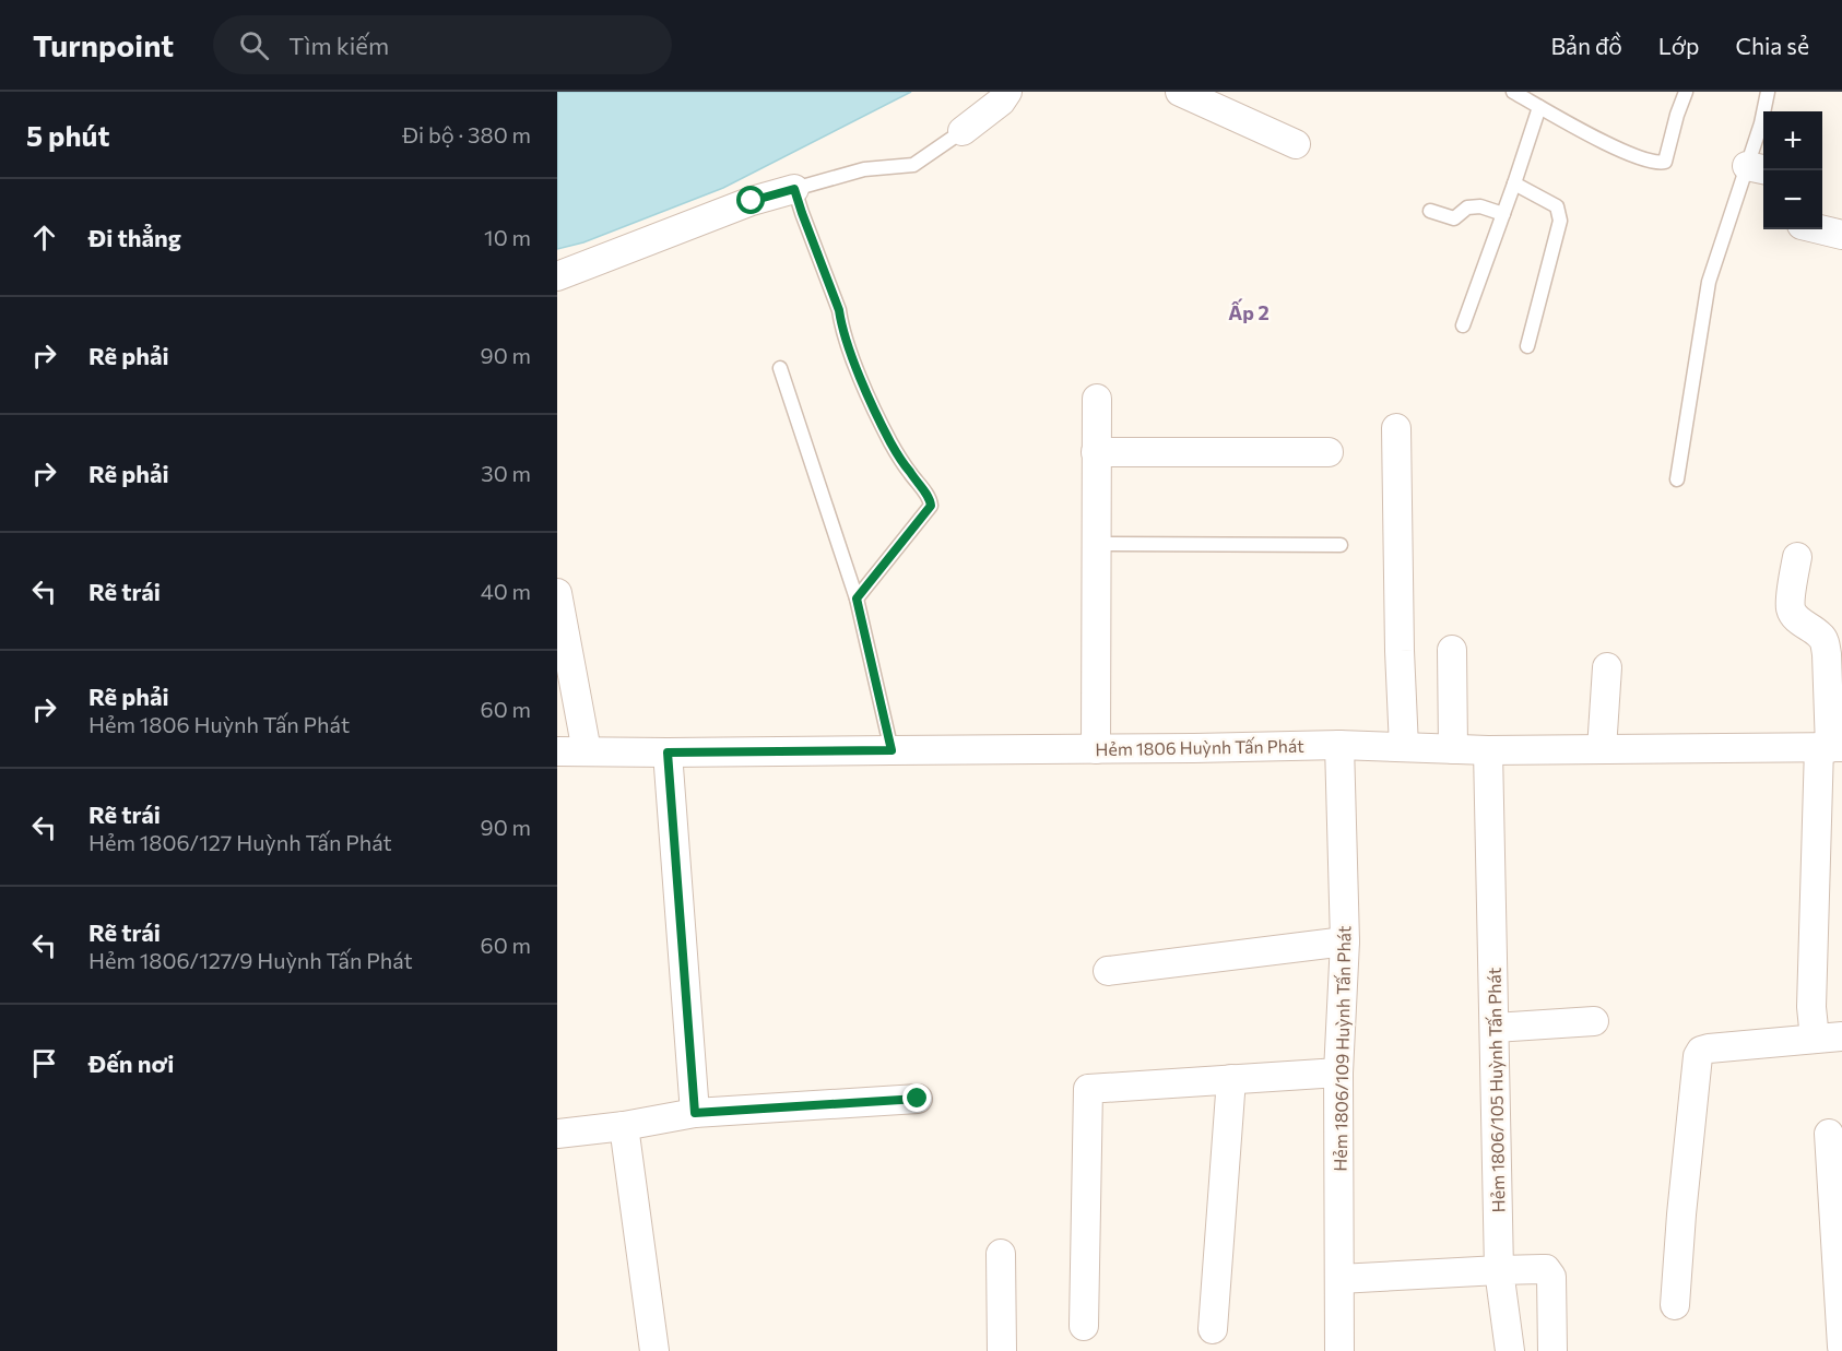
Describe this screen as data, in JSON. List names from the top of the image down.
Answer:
{
  "streets": {
    "street": ["Hẻm 1806 Huỳnh Tấn Phát", "Hẻm 1806/109 Huỳnh Tấn Phát", "Hẻm 1806/105 Huỳnh Tấn Phát"]
  },
  "crossings": [
    ["Hẻm 1806 Huỳnh Tấn Phát", "Hẻm 1806/109 Huỳnh Tấn Phát"],
    ["Hẻm 1806 Huỳnh Tấn Phát", "Hẻm 1806/105 Huỳnh Tấn Phát"]
  ],
  "districts": ["Ấp 2"],
  "page": {
    "header": "Turnpoint",
    "search": "Tìm kiếm",
    "nav": ["Bản đồ", "Lớp", "Chia sẻ"],
    "heading": ["5 phút", "Đi bộ · 380 m"],
    "map_buttons": ["+", "−"],
    "list": [
      ["Đi thẳng", "10 m"],
      ["Rẽ phải", "90 m"],
      ["Rẽ phải", "30 m"],
      ["Rẽ trái", "40 m"],
      ["Rẽ phải", "Hẻm 1806 Huỳnh Tấn Phát", "60 m"],
      ["Rẽ trái", "Hẻm 1806/127 Huỳnh Tấn Phát", "90 m"],
      ["Rẽ trái", "Hẻm 1806/127/9 Huỳnh Tấn Phát", "60 m"],
      "Đến nơi"
    ]
  }
}
